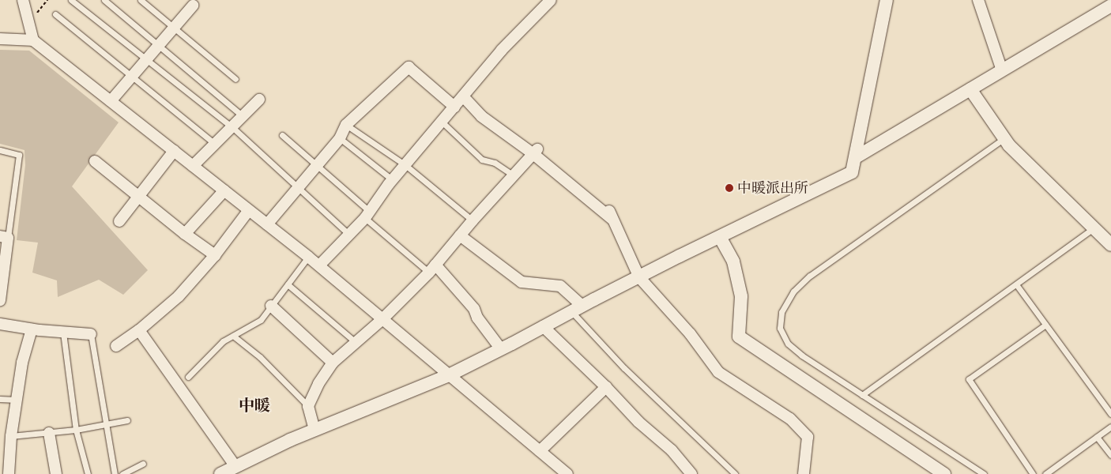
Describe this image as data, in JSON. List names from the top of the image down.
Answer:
{
  "districts": ["中暖"],
  "places": ["中暖派出所"]
}
